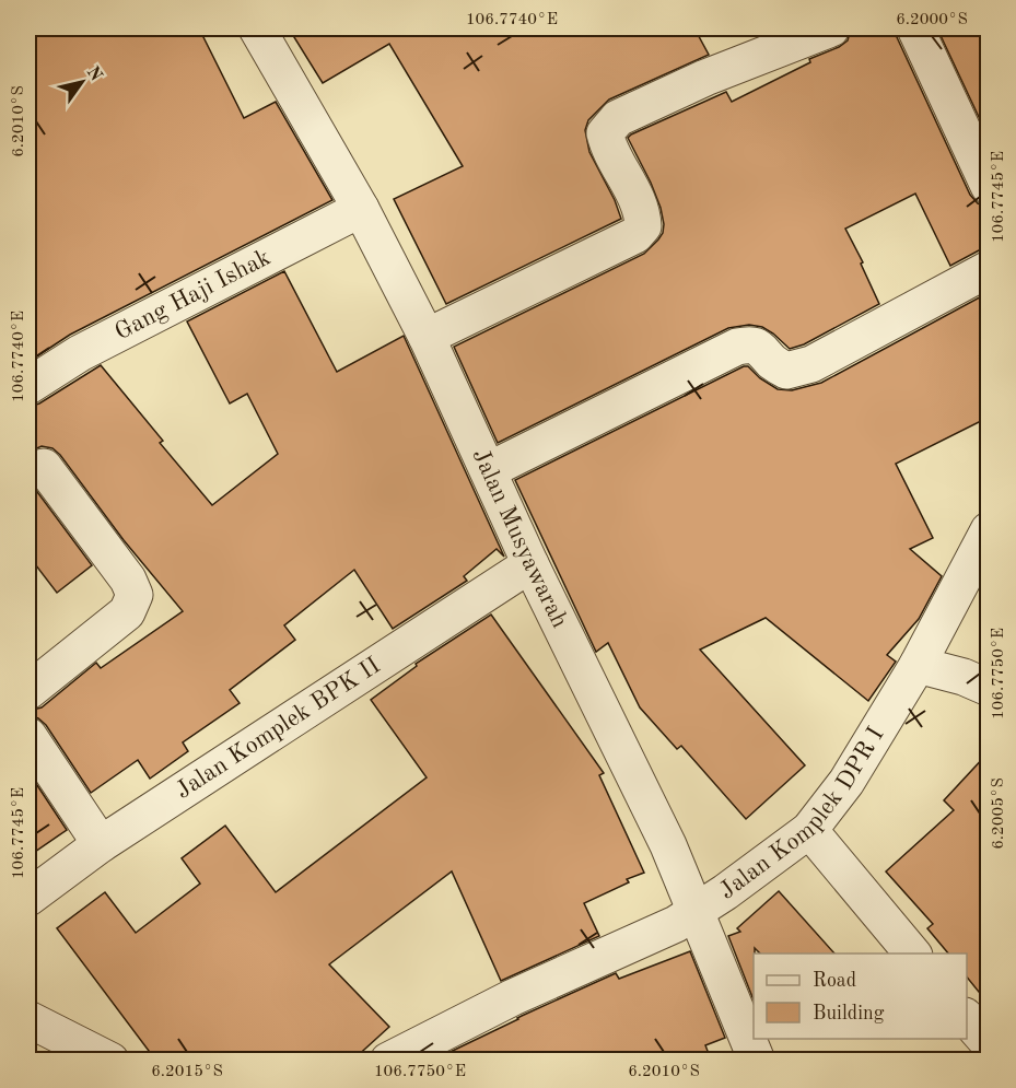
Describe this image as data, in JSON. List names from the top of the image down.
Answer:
{
  "streets": {
    "street": [
      "Gang Haji Ishak",
      "Jalan Musyawarah",
      "Jalan Komplek BPK II",
      "Jalan Komplek DPR I"
    ]
  },
  "crossings": [
    ["Gang Haji Ishak", "Jalan Musyawarah"],
    ["Jalan Musyawarah", "Jalan Komplek BPK II"],
    ["Jalan Musyawarah", "Jalan Komplek DPR I"]
  ],
  "legend": ["Road", "Building"],
  "north": "top right",
  "coordinates": [
    "106.7740°E",
    "6.2000°S",
    "6.2010°S",
    "106.7745°E",
    "106.7750°E",
    "6.2005°S",
    "6.2015°S"
  ]
}
